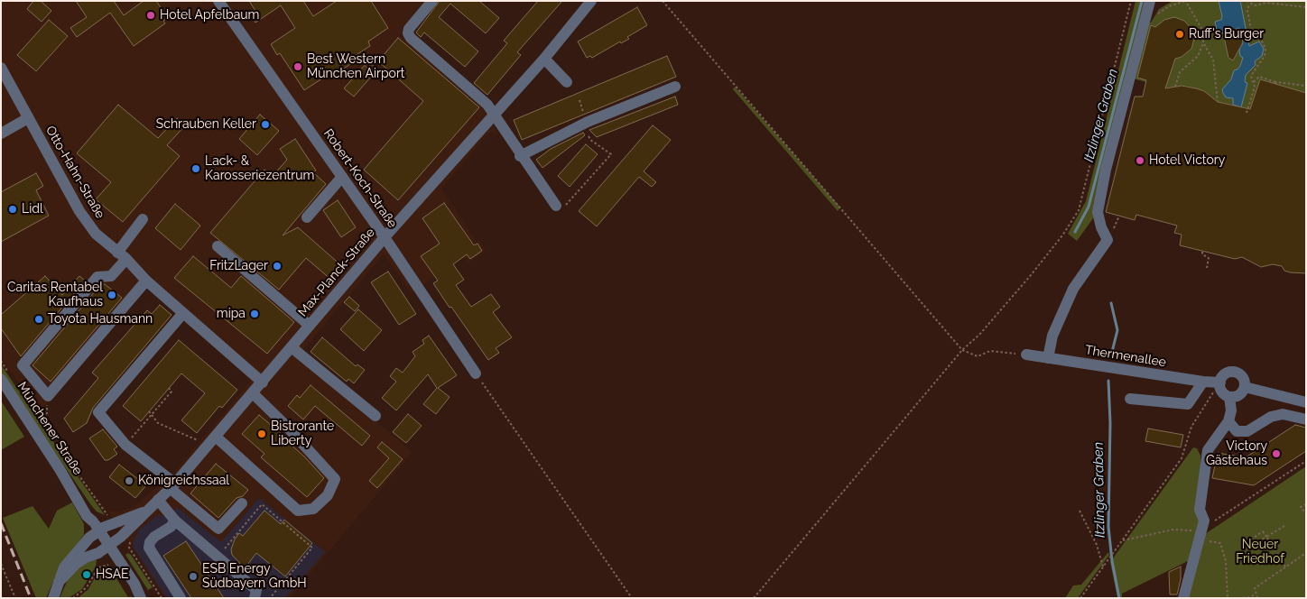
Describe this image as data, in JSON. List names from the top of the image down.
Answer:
{
  "streets": {
    "street": [
      "Otto-Hahn-Straße",
      "Robert-Koch-Straße",
      "Max-Planck-Straße",
      "Thermenallee",
      "Münchener Straße"
    ]
  },
  "crossings": [
    ["Otto-Hahn-Straße", "Max-Planck-Straße"],
    ["Robert-Koch-Straße", "Max-Planck-Straße"],
    ["Max-Planck-Straße", "Münchener Straße"]
  ],
  "water": ["Itzlinger Graben"],
  "parks": ["Neuer Friedhof"],
  "places": [
    "Hotel Apfelbaum",
    "Ruff's Burger",
    "Best Western München Airport",
    "Schrauben Keller",
    "Hotel Victory",
    "Lack- & Karosseriezentrum",
    "Lidl",
    "FritzLager",
    "Caritas Rentabel Kaufhaus",
    "mipa",
    "Toyota Hausmann",
    "Bistrorante Liberty",
    "Victory Gästehaus",
    "Königreichssaal",
    "HSAE",
    "ESB Energy Südbayern GmbH"
  ]
}
